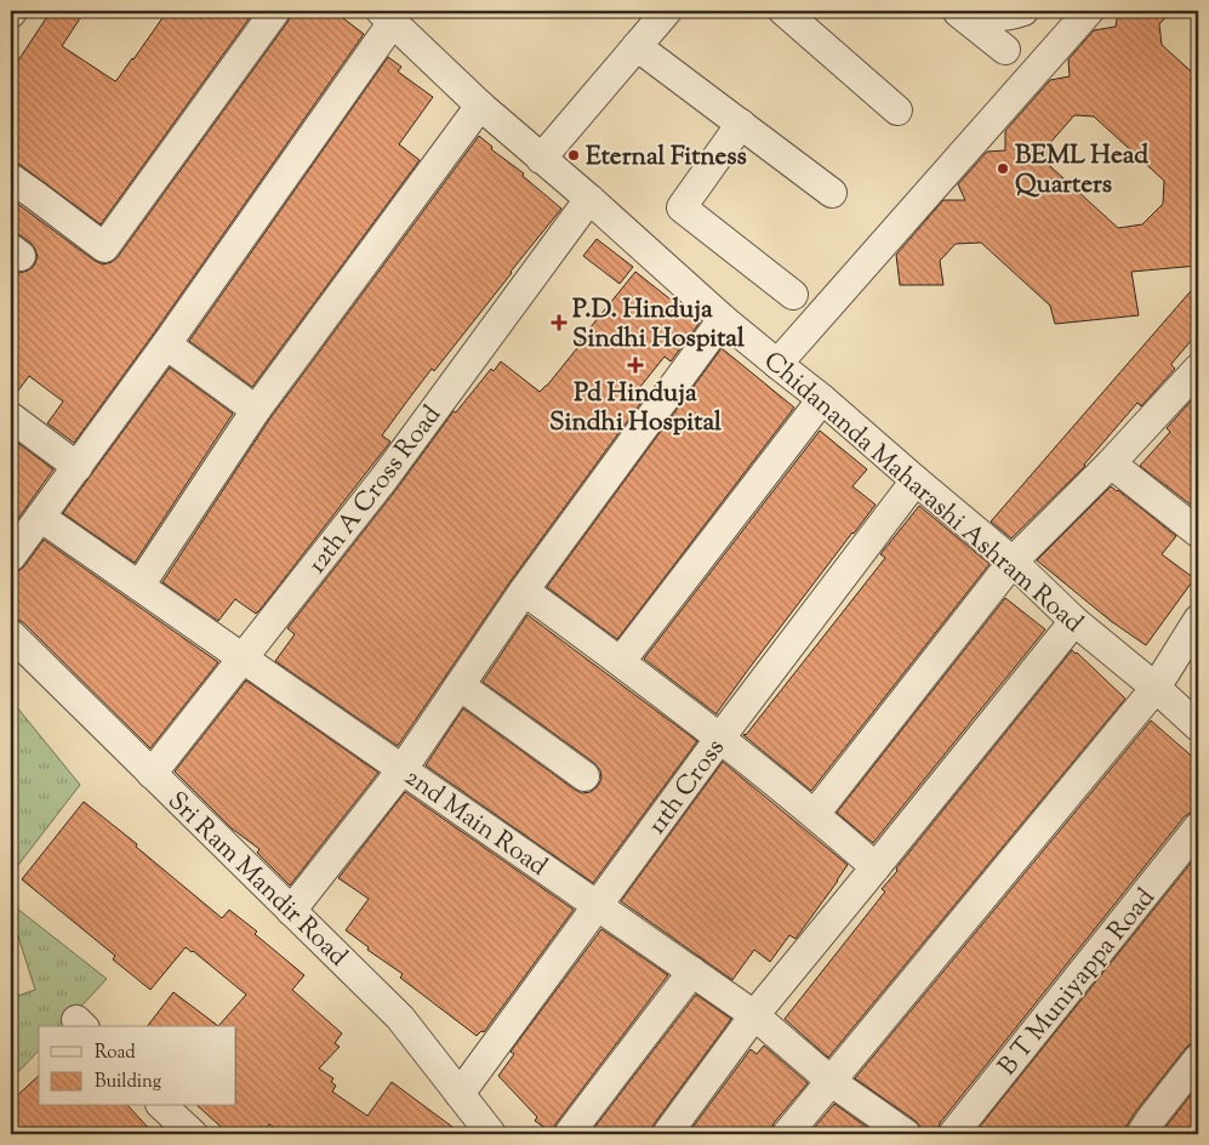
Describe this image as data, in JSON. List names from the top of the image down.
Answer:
{
  "streets": {
    "street": [
      "12th A Cross Road",
      "Chidananda Maharashi Ashram Road",
      "11th Cross",
      "2nd Main Road",
      "Sri Ram Mandir Road",
      "B T Muniyappa Road"
    ]
  },
  "crossings": [
    ["12th A Cross Road", "Chidananda Maharashi Ashram Road"],
    ["12th A Cross Road", "2nd Main Road"],
    ["12th A Cross Road", "Sri Ram Mandir Road"],
    ["Chidananda Maharashi Ashram Road", "11th Cross"],
    ["11th Cross", "2nd Main Road"],
    ["11th Cross", "Sri Ram Mandir Road"]
  ],
  "places": {
    "other": ["Eternal Fitness", "BEML Head Quarters"],
    "health": ["P.D. Hinduja Sindhi Hospital", "Pd Hinduja Sindhi Hospital"]
  },
  "legend": ["Road", "Building"]
}
